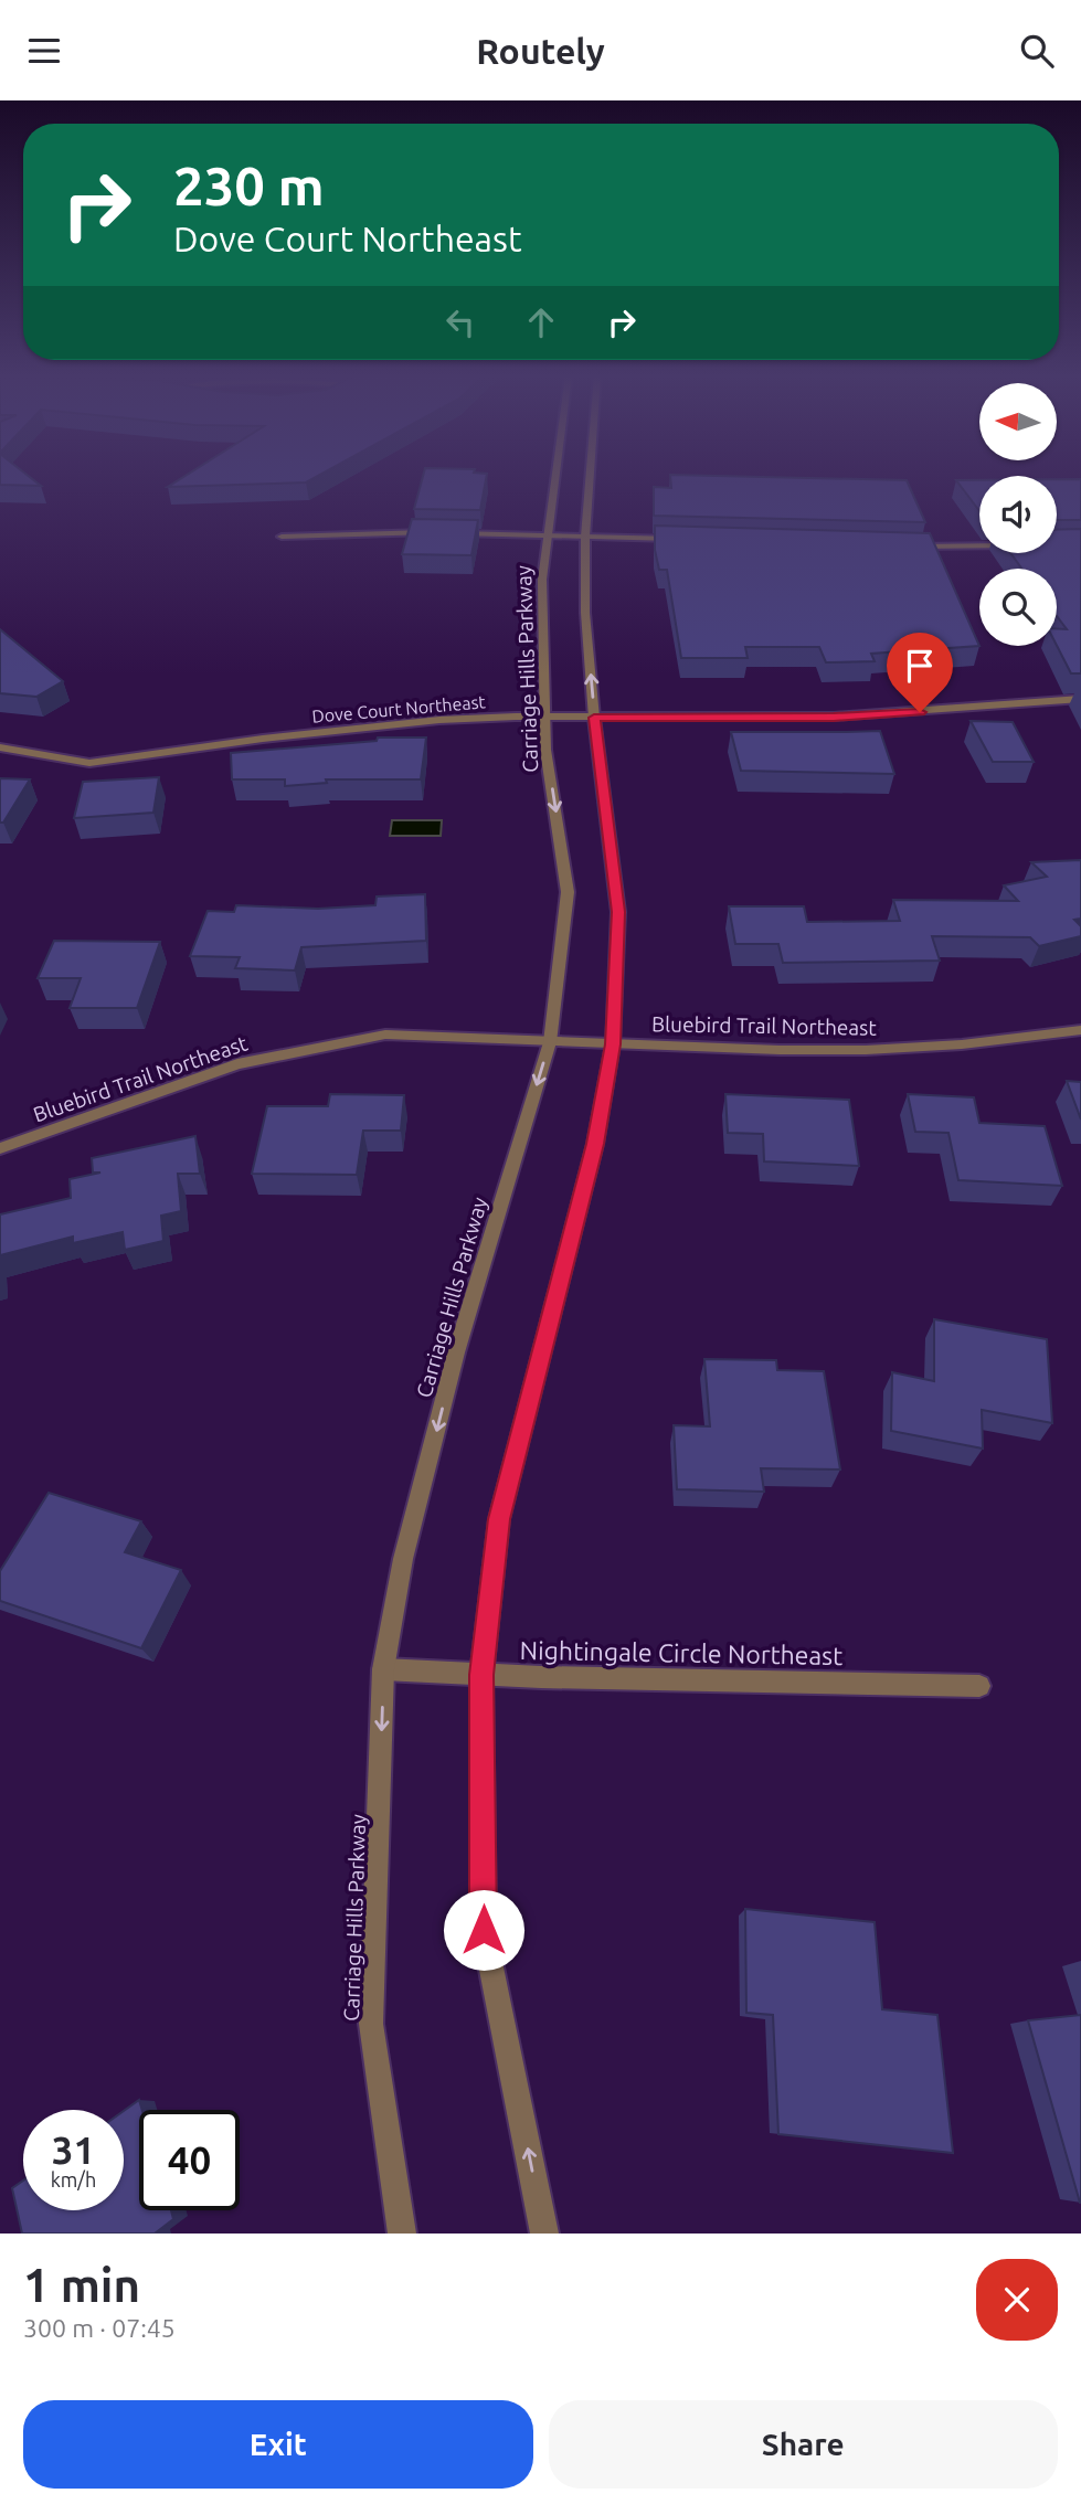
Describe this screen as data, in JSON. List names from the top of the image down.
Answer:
{
  "streets": {
    "street": [
      "Carriage Hills Parkway",
      "Dove Court Northeast",
      "Bluebird Trail Northeast",
      "Nightingale Circle Northeast"
    ]
  },
  "crossings": [
    ["Carriage Hills Parkway", "Dove Court Northeast"],
    ["Carriage Hills Parkway", "Bluebird Trail Northeast"],
    ["Carriage Hills Parkway", "Nightingale Circle Northeast"]
  ],
  "north": "left",
  "page": {
    "header": "Routely",
    "turn": ["230 m", "Dove Court Northeast"],
    "speed": "31 km/h",
    "limit": "40",
    "heading": ["1 min", "300 m · 07:45"],
    "buttons": ["Exit", "Share"]
  }
}
